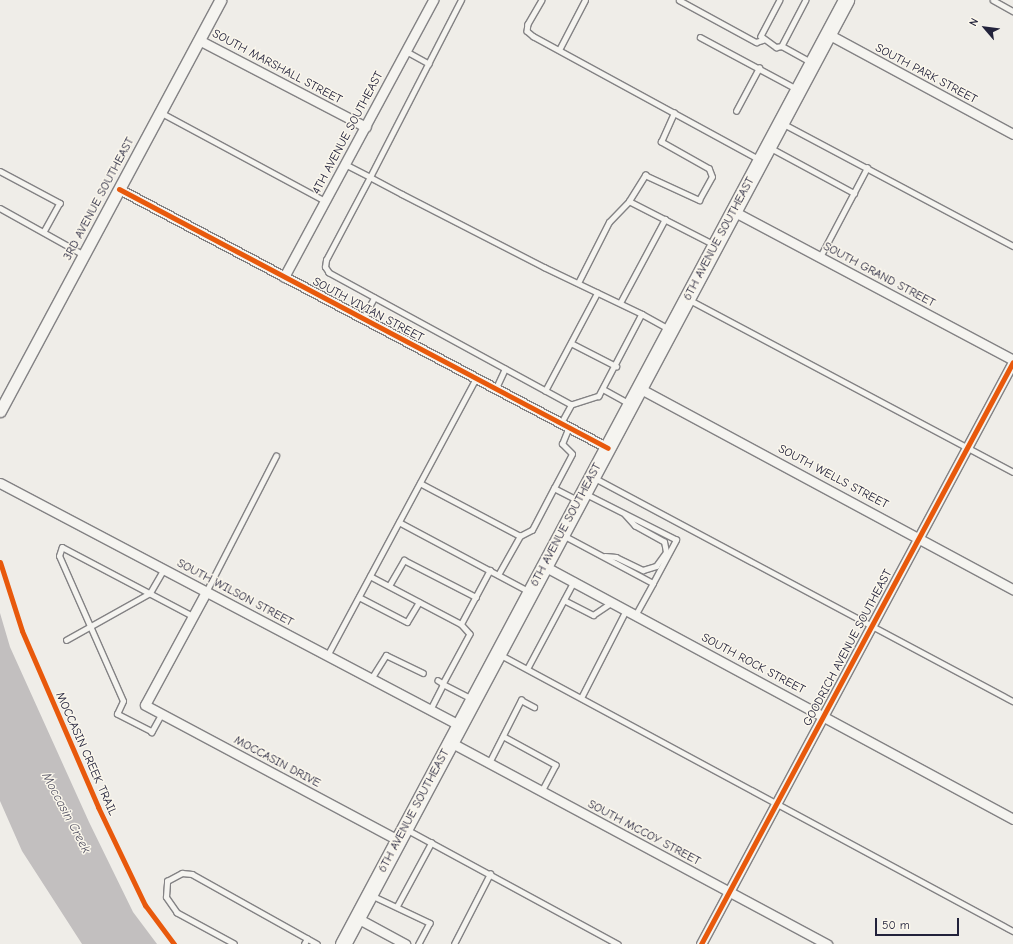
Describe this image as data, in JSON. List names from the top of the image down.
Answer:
{
  "streets": {
    "highway": ["6TH AVENUE SOUTHEAST"],
    "street": [
      "SOUTH MARSHALL STREET",
      "SOUTH PARK STREET",
      "4TH AVENUE SOUTHEAST",
      "3RD AVENUE SOUTHEAST",
      "SOUTH GRAND STREET",
      "SOUTH VIVIAN STREET",
      "SOUTH WELLS STREET",
      "SOUTH WILSON STREET",
      "GOODRICH AVENUE SOUTHEAST",
      "SOUTH ROCK STREET",
      "MOCCASIN DRIVE",
      "SOUTH MCCOY STREET"
    ],
    "cycle path": ["MOCCASIN CREEK TRAIL"]
  },
  "crossings": [
    ["SOUTH MARSHALL STREET", "4TH AVENUE SOUTHEAST"],
    ["SOUTH MARSHALL STREET", "3RD AVENUE SOUTHEAST"],
    ["SOUTH PARK STREET", "6TH AVENUE SOUTHEAST"],
    ["4TH AVENUE SOUTHEAST", "SOUTH VIVIAN STREET"],
    ["3RD AVENUE SOUTHEAST", "SOUTH VIVIAN STREET"],
    ["6TH AVENUE SOUTHEAST", "SOUTH GRAND STREET"],
    ["6TH AVENUE SOUTHEAST", "SOUTH VIVIAN STREET"],
    ["6TH AVENUE SOUTHEAST", "SOUTH WELLS STREET"],
    ["6TH AVENUE SOUTHEAST", "SOUTH WILSON STREET"],
    ["6TH AVENUE SOUTHEAST", "SOUTH ROCK STREET"],
    ["6TH AVENUE SOUTHEAST", "MOCCASIN DRIVE"],
    ["6TH AVENUE SOUTHEAST", "SOUTH MCCOY STREET"],
    ["SOUTH GRAND STREET", "GOODRICH AVENUE SOUTHEAST"],
    ["SOUTH WELLS STREET", "GOODRICH AVENUE SOUTHEAST"],
    ["GOODRICH AVENUE SOUTHEAST", "SOUTH ROCK STREET"],
    ["GOODRICH AVENUE SOUTHEAST", "SOUTH MCCOY STREET"]
  ],
  "water": ["Moccasin Creek"],
  "scale_bar": "50 m",
  "north": "top left"
}
